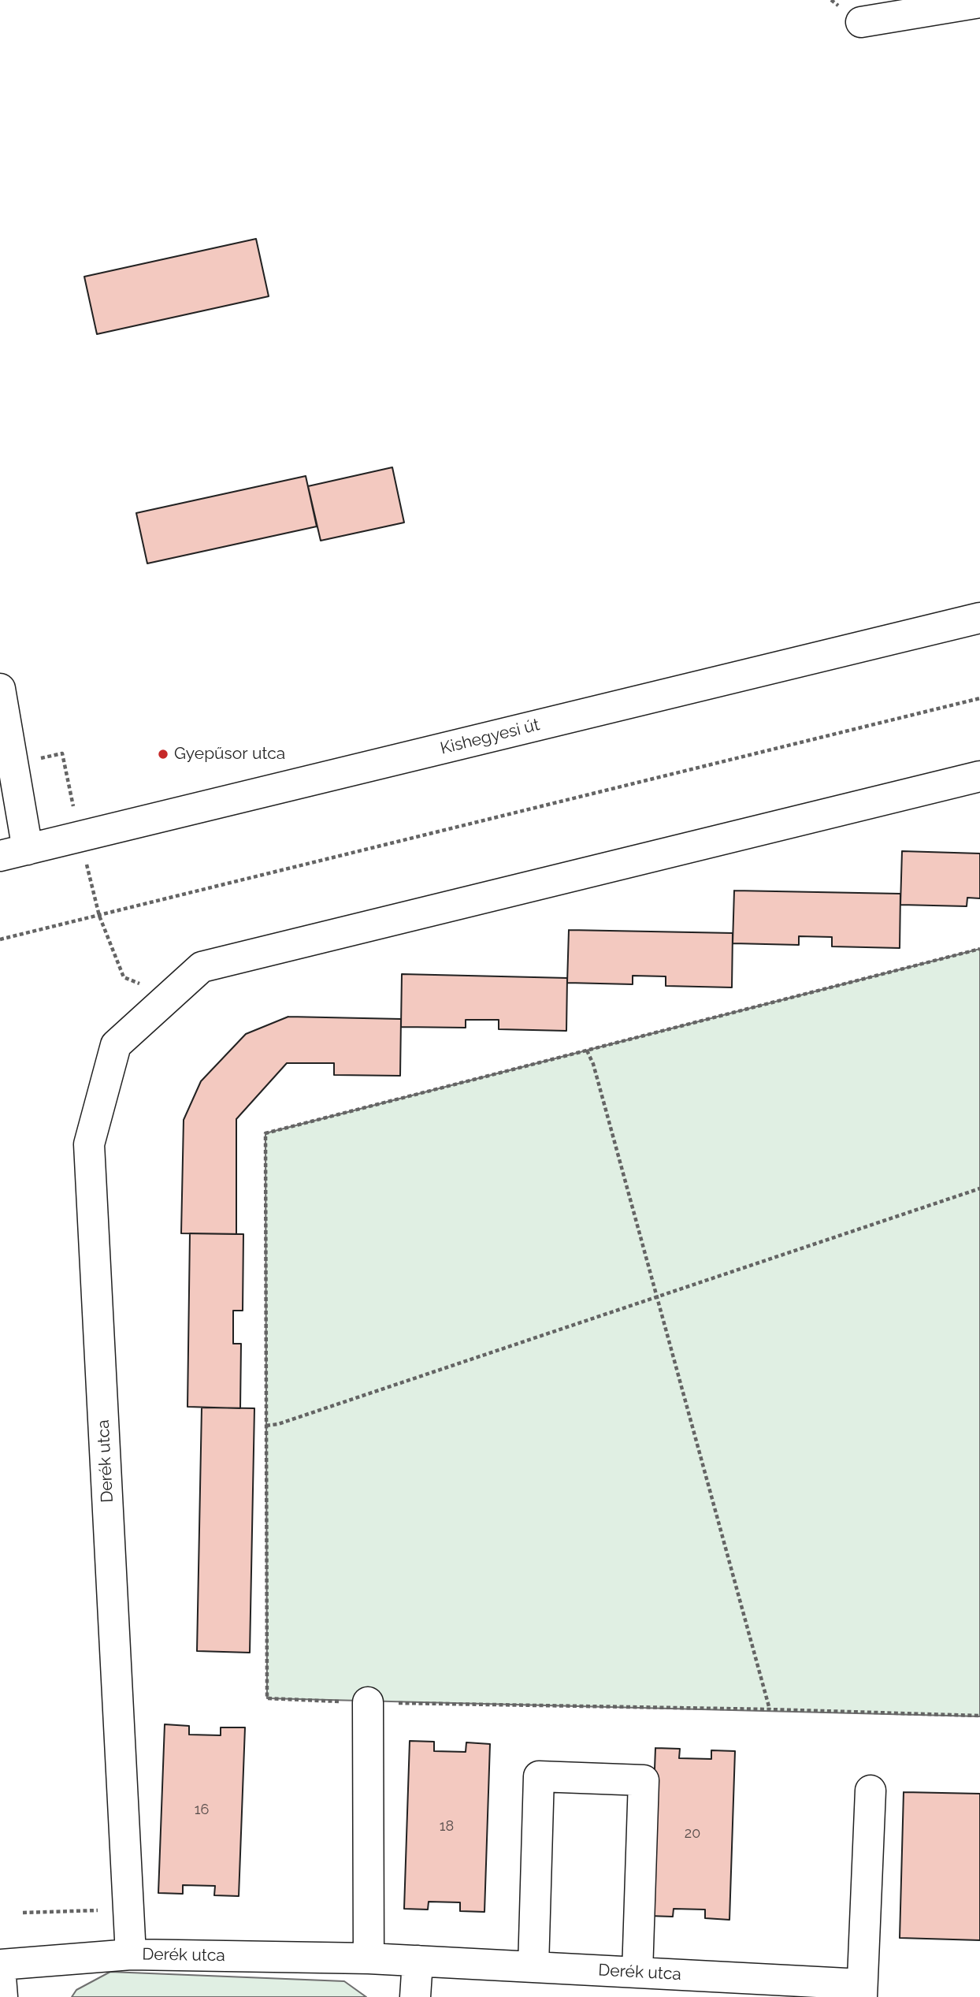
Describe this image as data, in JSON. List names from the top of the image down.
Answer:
{
  "streets": {
    "street": ["Kishegyesi út", "Derék utca"]
  },
  "places": ["Gyepűsor utca"],
  "house_numbers": ["16", "18", "20"]
}
